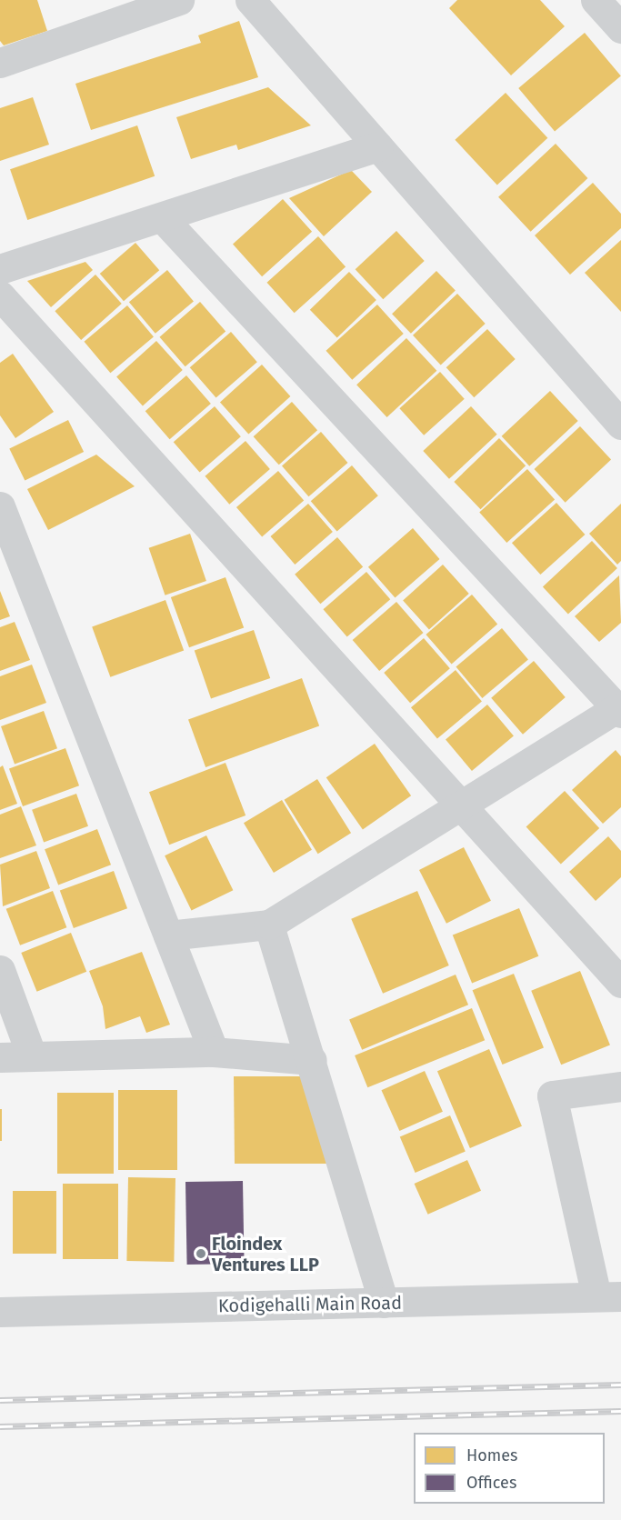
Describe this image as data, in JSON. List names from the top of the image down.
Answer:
{
  "streets": {
    "street": ["Kodigehalli Main Road"]
  },
  "places": ["Floindex Ventures LLP"],
  "legend": ["Homes", "Offices"]
}
